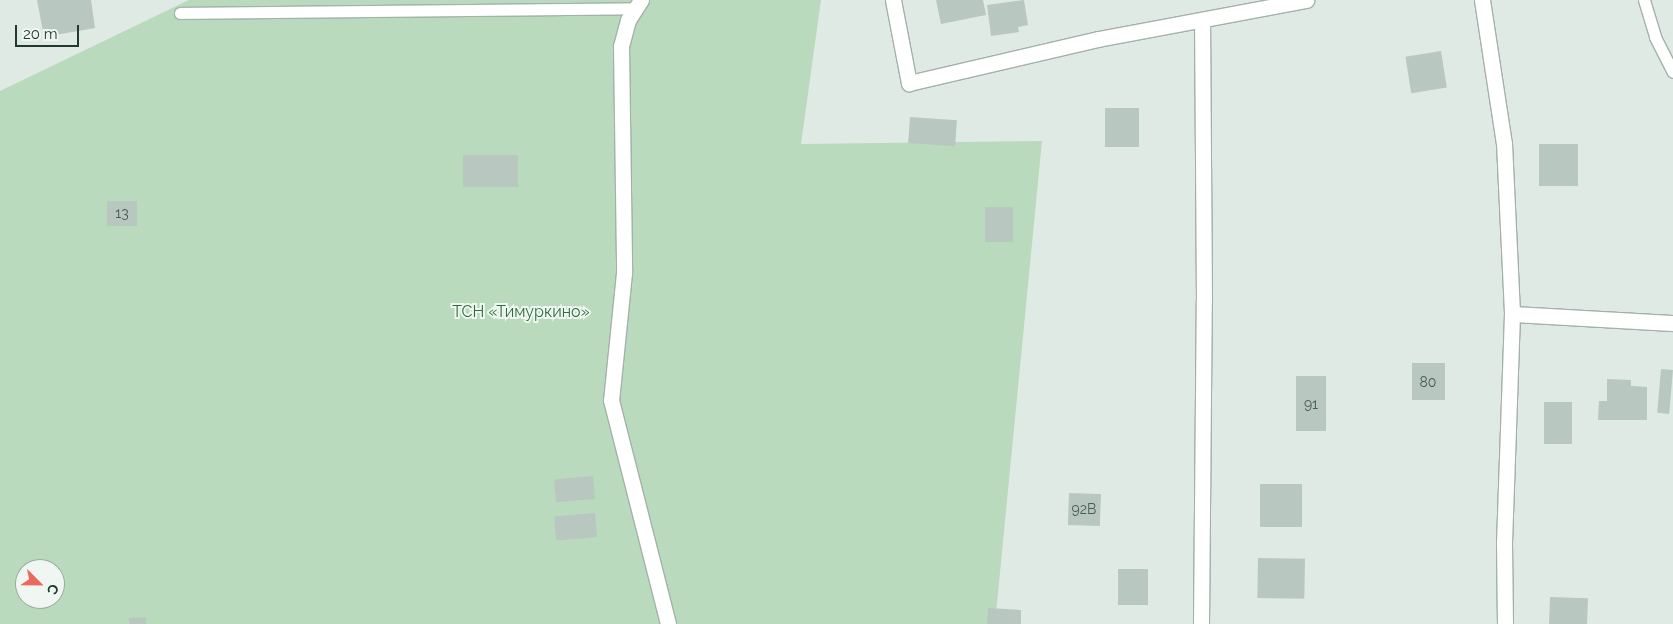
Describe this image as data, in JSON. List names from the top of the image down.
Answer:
{
  "parks": ["ТСН «Тимуркино»"],
  "house_numbers": [
    "13",
    "80",
    "91",
    "92В"
  ],
  "scale_bar": "20 m",
  "north": "bottom right"
}
